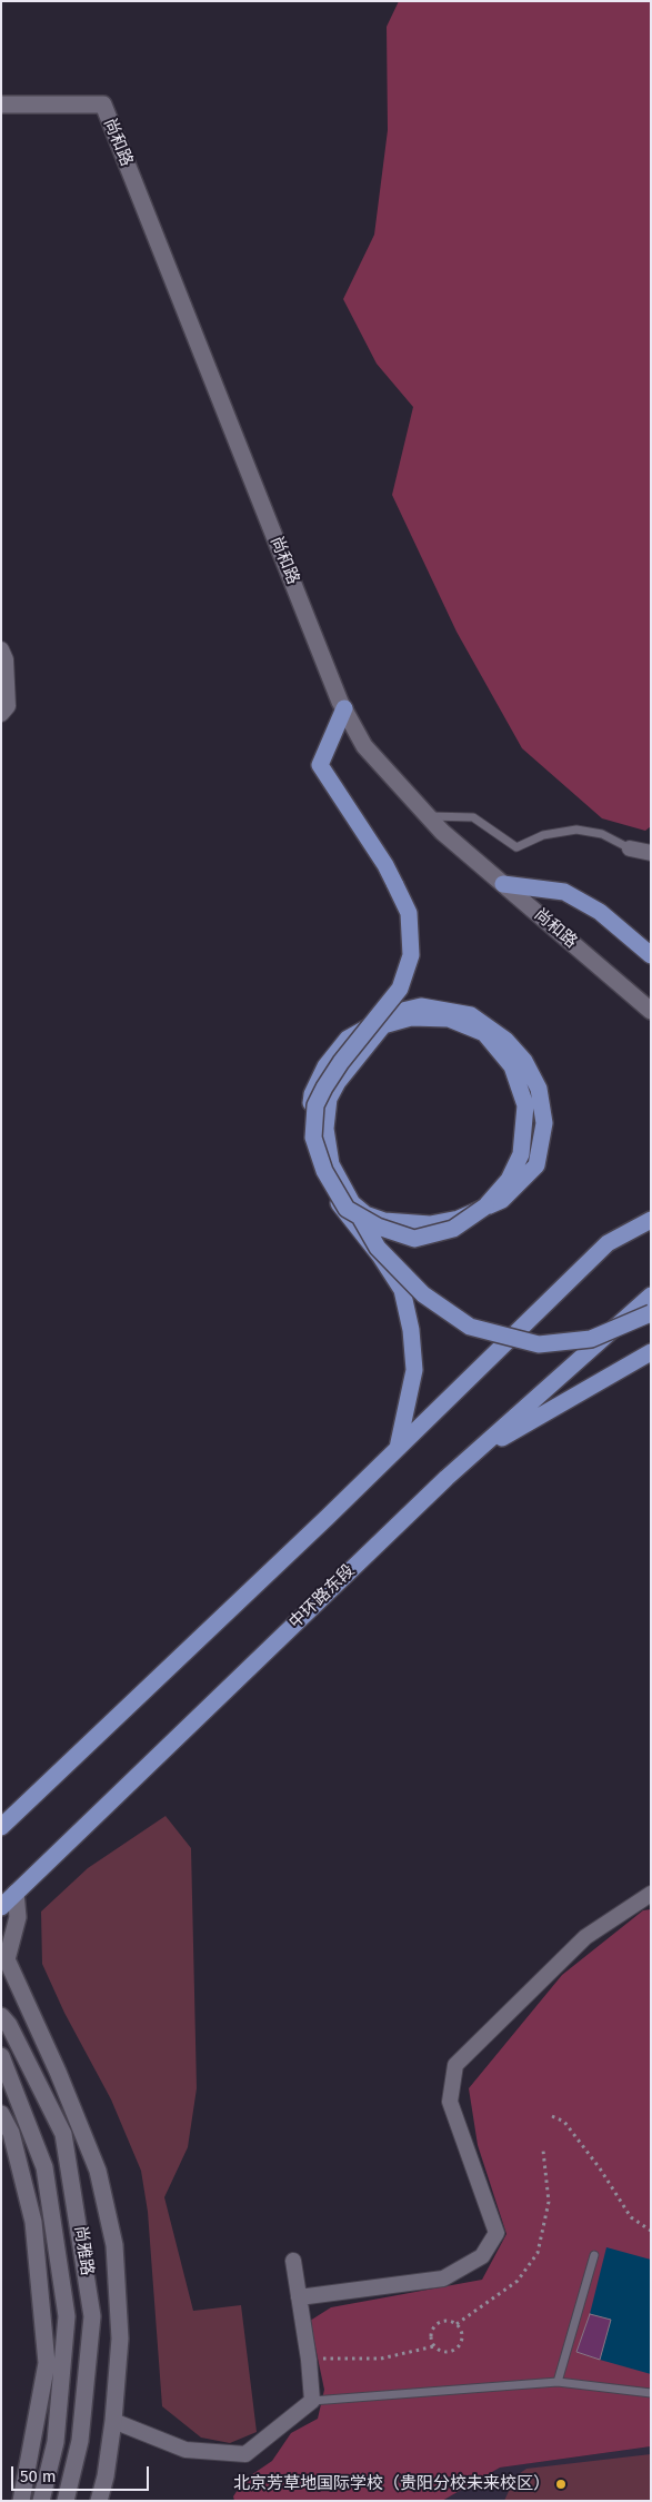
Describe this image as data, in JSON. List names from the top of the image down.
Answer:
{
  "streets": {
    "highway": ["中环路东段"],
    "main road": ["尚和路", "尚雅路"]
  },
  "places": ["北京芳草地国际学校（贵阳分校未来校区）"],
  "scale_bar": "50 m"
}
